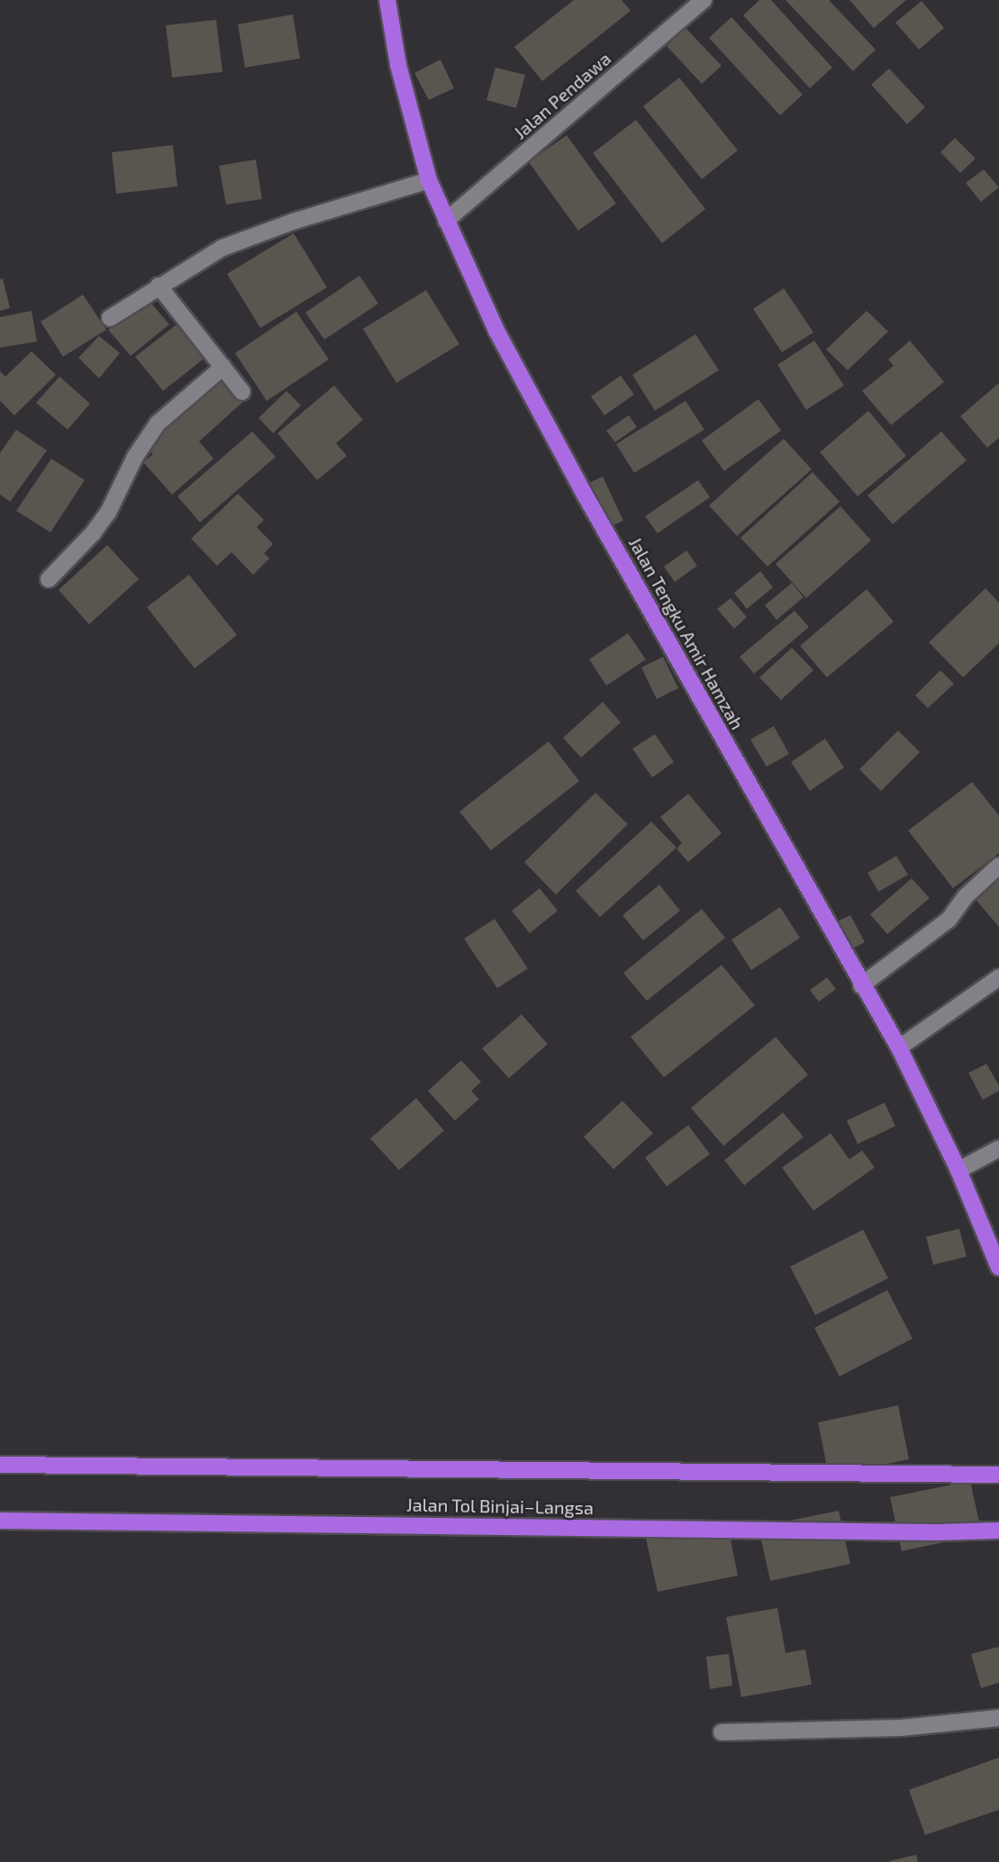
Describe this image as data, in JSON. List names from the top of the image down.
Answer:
{
  "streets": {
    "highway": ["Jalan Tengku Amir Hamzah", "Jalan Tol Binjai–Langsa"],
    "street": ["Jalan Pendawa"]
  },
  "crossings": [
    ["Jalan Pendawa", "Jalan Tengku Amir Hamzah"]
  ]
}
